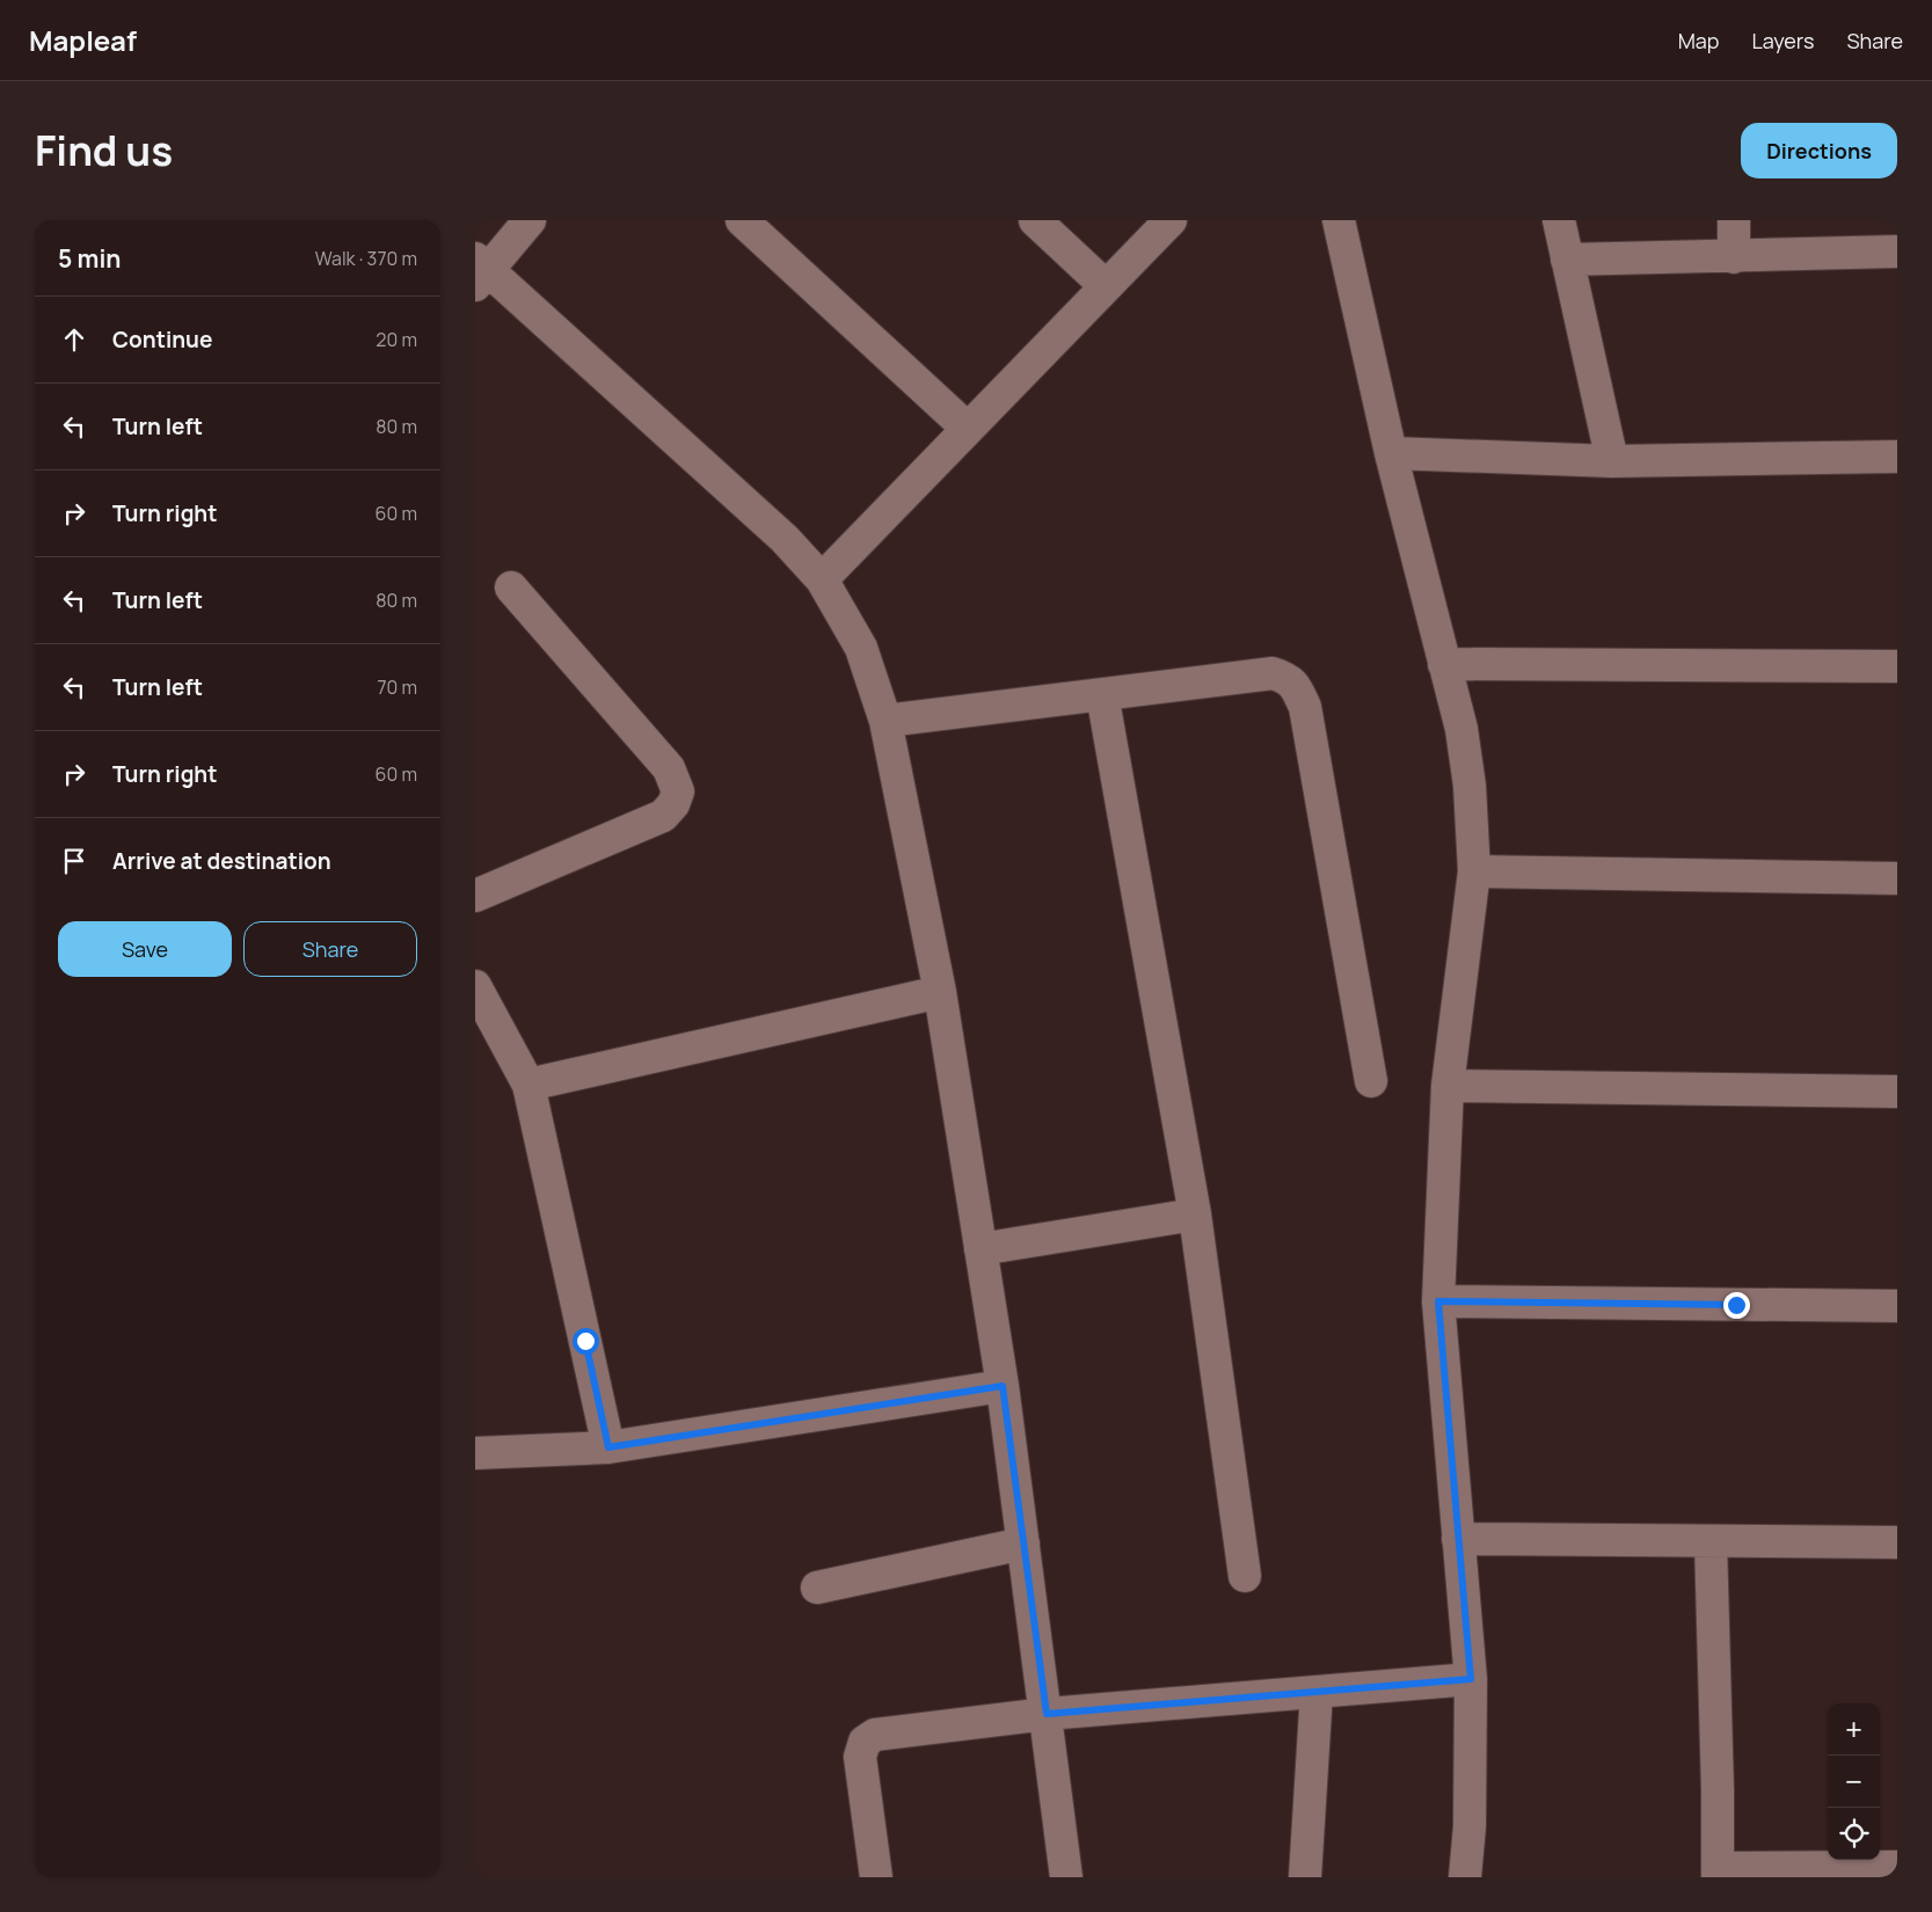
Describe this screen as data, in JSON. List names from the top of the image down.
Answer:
{
  "page": {
    "header": "Mapleaf",
    "nav": ["Map", "Layers", "Share"],
    "title": "Find us",
    "buttons": [
      "Directions",
      ["Save", "Share"]
    ],
    "heading": ["5 min", "Walk · 370 m"],
    "list": [
      ["Continue", "20 m"],
      ["Turn left", "80 m"],
      ["Turn right", "60 m"],
      ["Turn left", "80 m"],
      ["Turn left", "70 m"],
      ["Turn right", "60 m"],
      "Arrive at destination"
    ],
    "map_buttons": ["+", "−"]
  }
}
